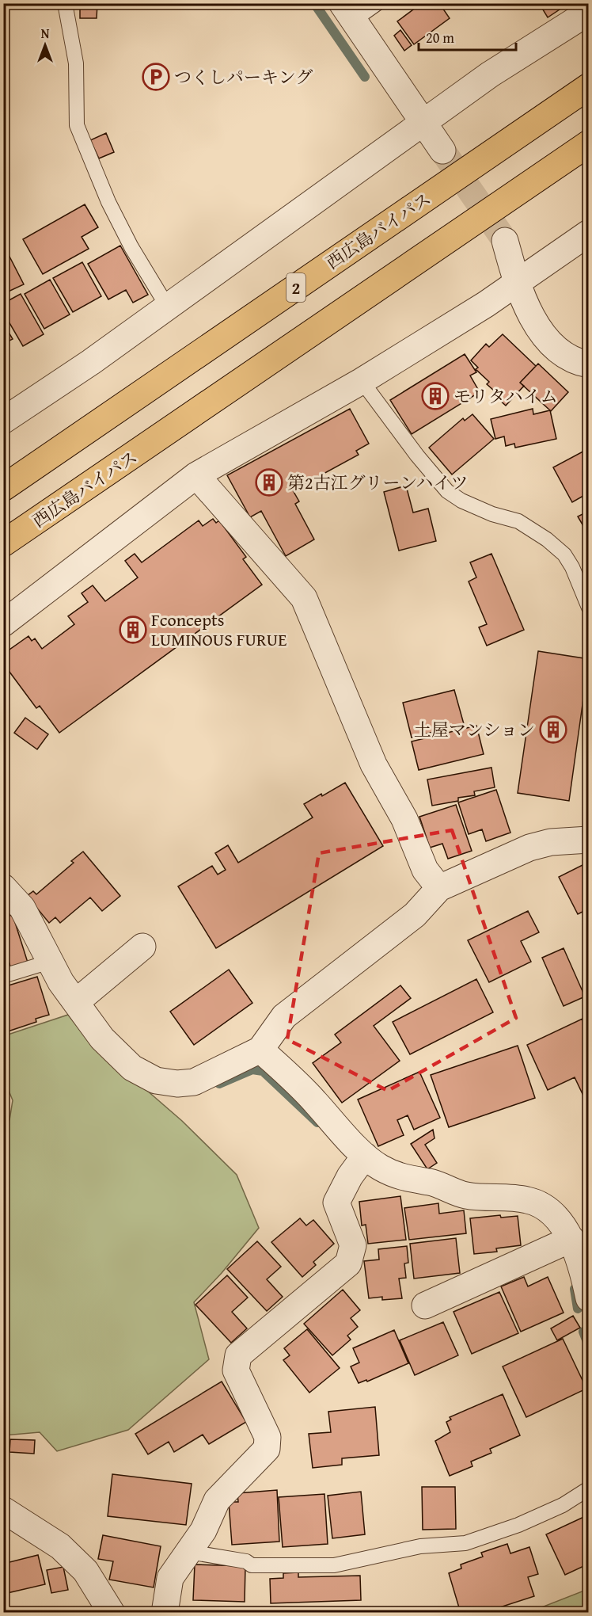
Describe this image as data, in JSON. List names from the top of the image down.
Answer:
{
  "streets": {
    "highway": ["西広島バイパス", "2"]
  },
  "places": {
    "parking": ["つくしパーキング"],
    "building": [
      "モリタハイム",
      "第2古江グリーンハイツ",
      "Fconcepts LUMINOUS FURUE",
      "土屋マンション"
    ]
  },
  "scale_bar": "20 m",
  "north": "top"
}
